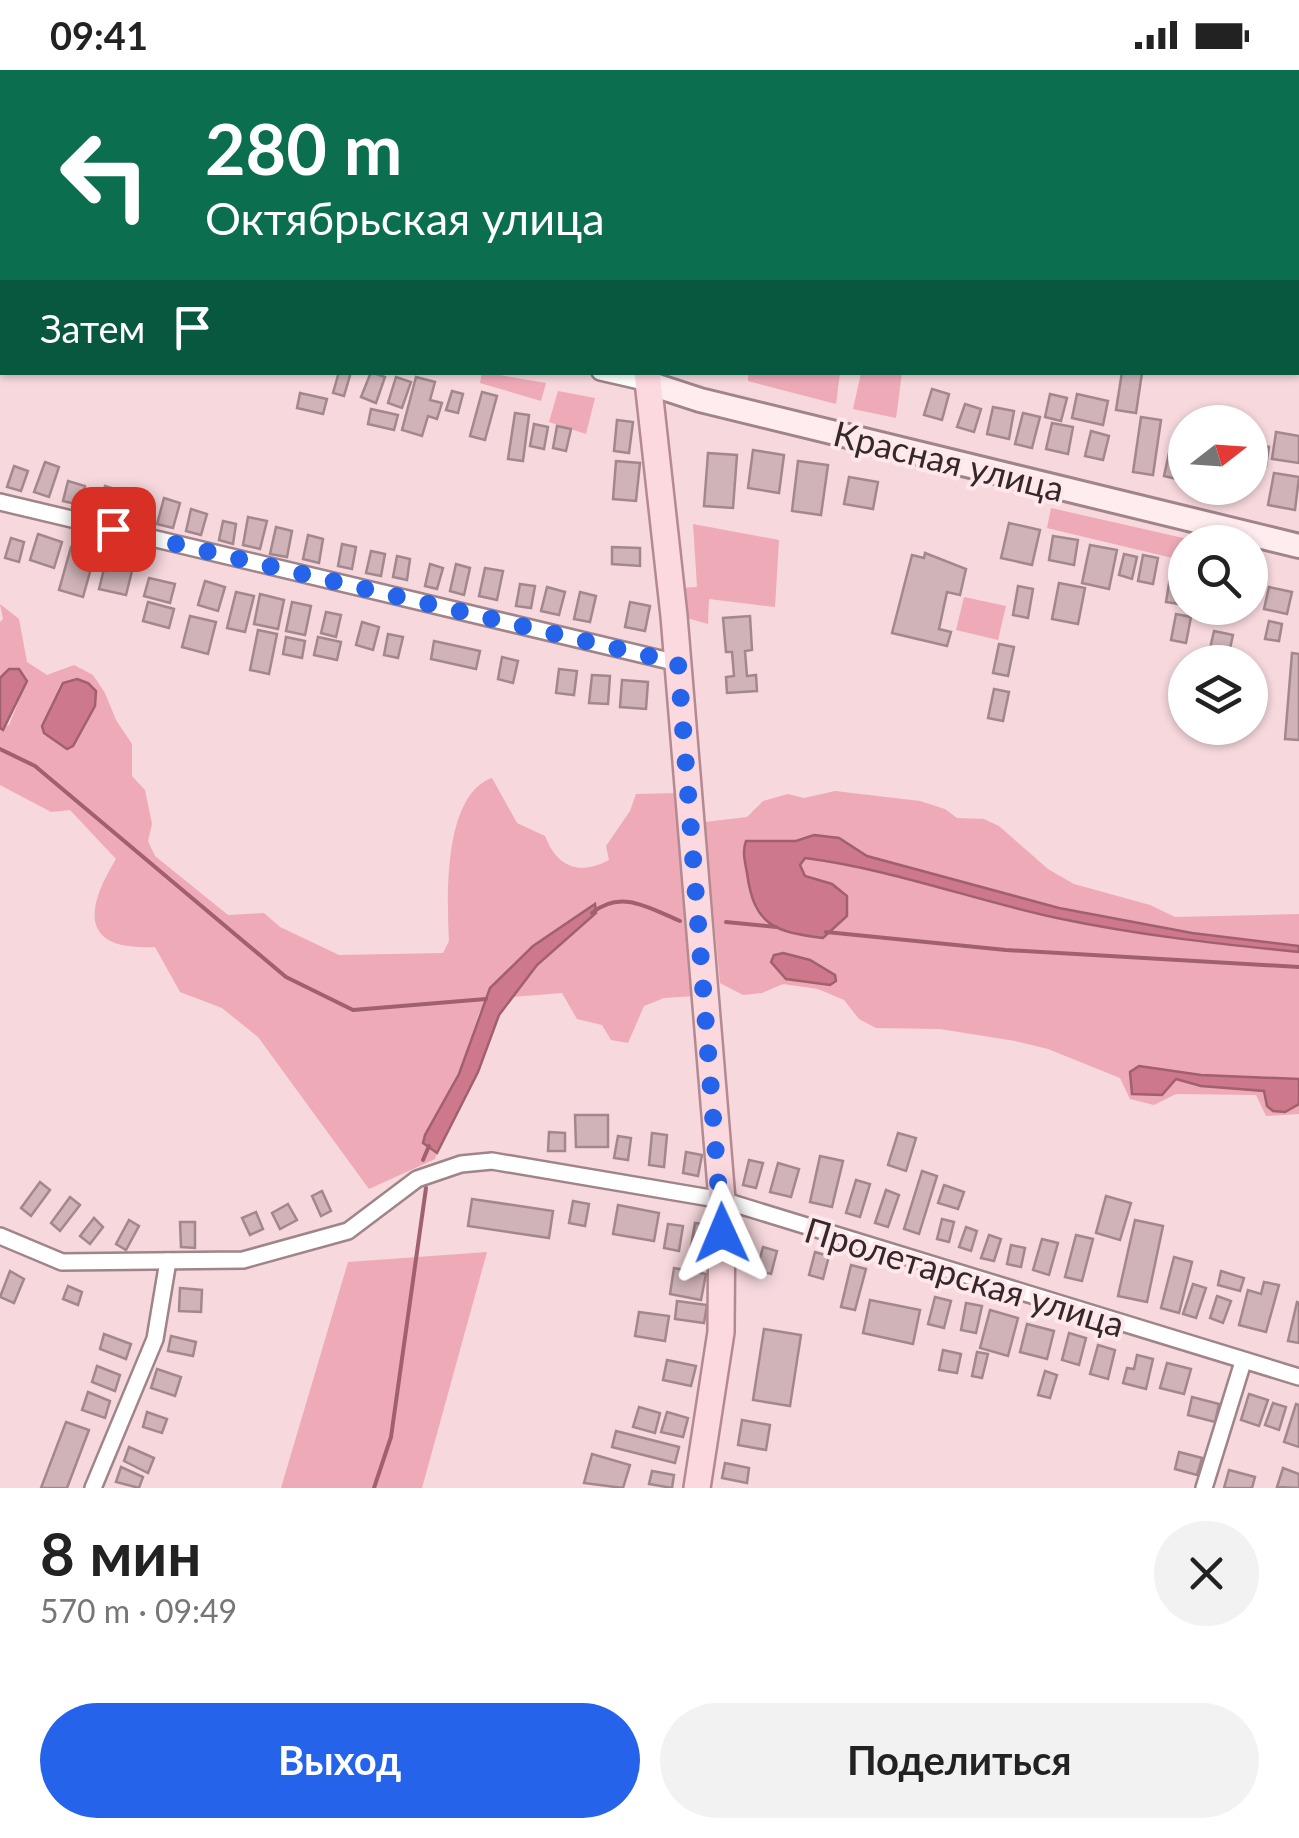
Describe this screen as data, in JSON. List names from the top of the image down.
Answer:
{
  "streets": {
    "street": ["Красная улица", "Пролетарская улица"]
  },
  "north": "right",
  "page": {
    "status": "09:41",
    "turn": ["280 m", "Октябрьская улица"],
    "then": "Затем",
    "heading": ["8 мин", "570 m · 09:49"],
    "buttons": ["Выход", "Поделиться"]
  }
}
